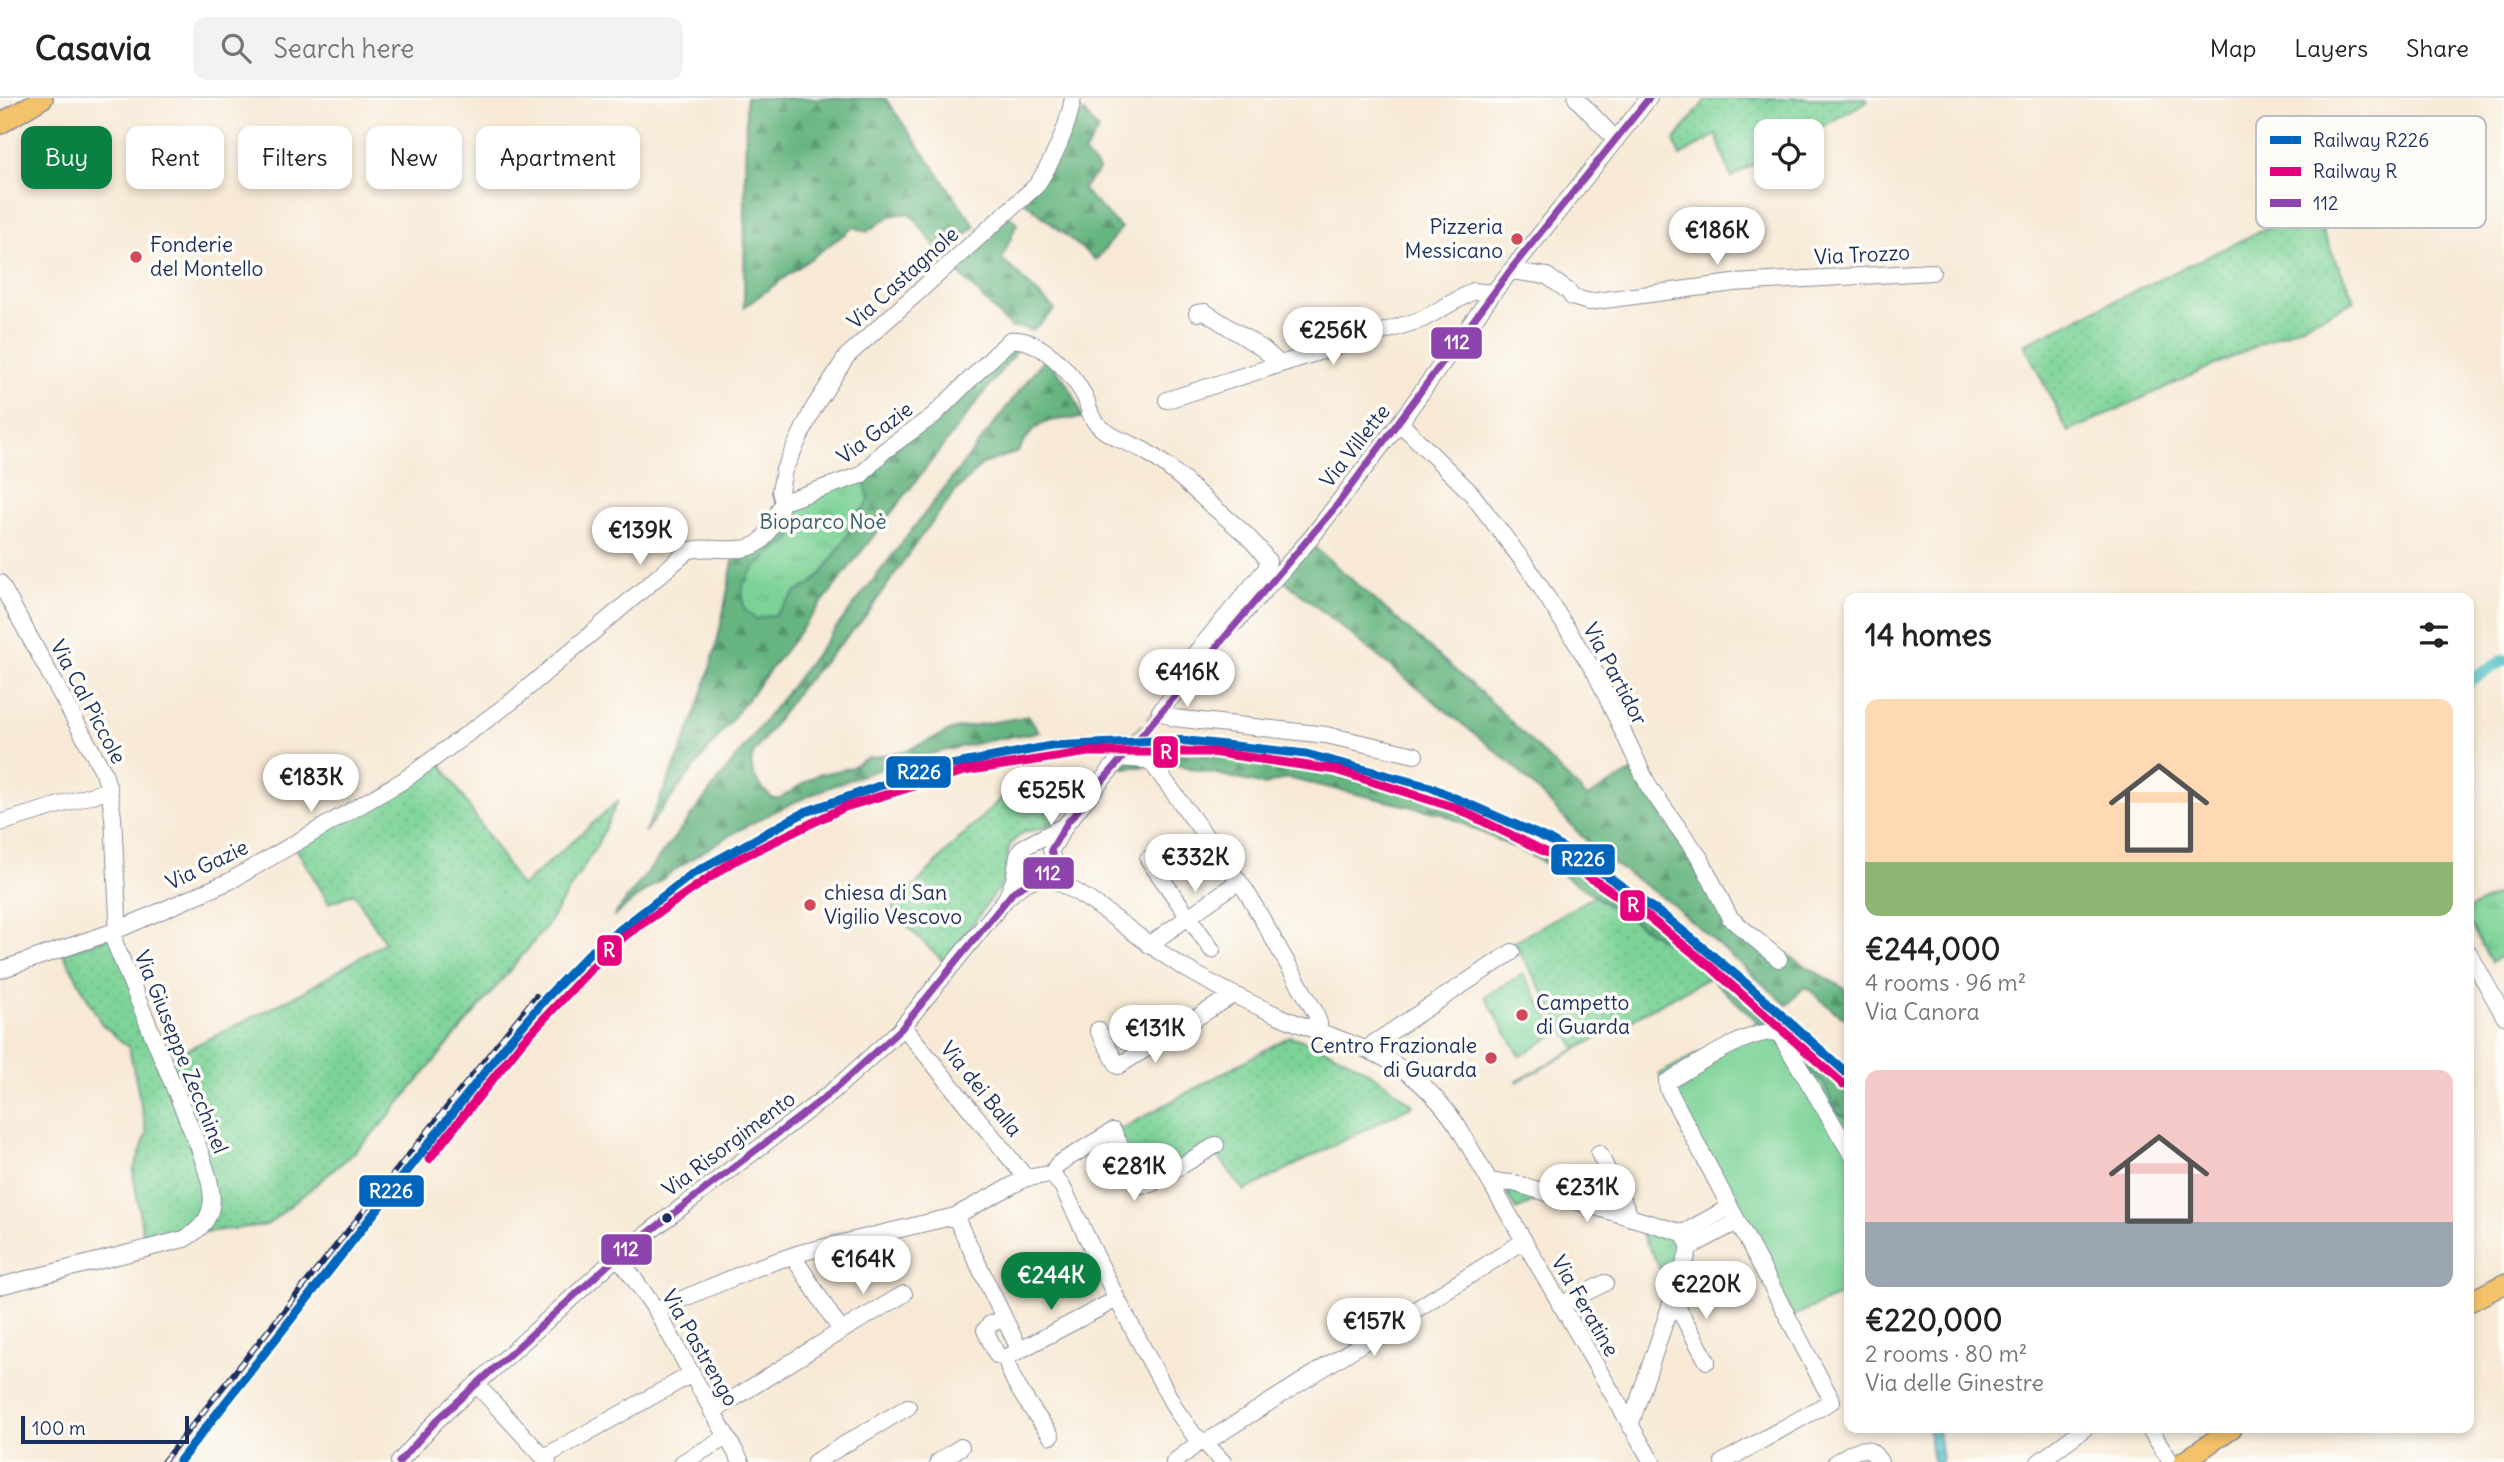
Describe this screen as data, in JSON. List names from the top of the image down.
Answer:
{
  "streets": {
    "street": [
      "Via Trozzo",
      "Via Castagnole",
      "Via Gazie",
      "Via Villette",
      "Via Partidor",
      "Via Cal Piccole",
      "Via Giuseppe Zecchinel",
      "Via dei Balla",
      "Via Risorgimento",
      "Via Feratine",
      "Via Pastrengo"
    ]
  },
  "crossings": [
    ["Via Trozzo", "Via Villette"],
    ["Via Castagnole", "Via Gazie"],
    ["Via Gazie", "Via Villette"],
    ["Via Gazie", "Via Cal Piccole"],
    ["Via Gazie", "Via Giuseppe Zecchinel"],
    ["Via Villette", "Via Partidor"],
    ["Via Cal Piccole", "Via Giuseppe Zecchinel"],
    ["Via dei Balla", "Via Risorgimento"],
    ["Via Risorgimento", "Via Feratine"],
    ["Via Risorgimento", "Via Pastrengo"]
  ],
  "parks": ["Bioparco Noè"],
  "places": [
    "Pizzeria Messicano",
    "Fonderie del Montello",
    "chiesa di San Vigilio Vescovo",
    "Campetto di Guarda",
    "Centro Frazionale di Guarda"
  ],
  "lines": ["transit line 112", "rail line R226", "rail line R"],
  "legend": ["Railway R226", "Railway R", "112"],
  "scale_bar": "100 m",
  "page": {
    "header": "Casavia",
    "search": "Search here",
    "nav": ["Map", "Layers", "Share"],
    "chip": [
      "Buy",
      "Rent",
      "Filters",
      "New",
      "Apartment"
    ],
    "price": [
      "€186K",
      "€256K",
      "€139K",
      "€416K",
      "€183K",
      "€525K",
      "€332K",
      "€131K",
      "€281K",
      "€231K",
      "€164K",
      "€244K",
      "€220K",
      "€157K"
    ],
    "heading": "14 homes",
    "list": [
      {
        "name": "€244,000",
        "note": "4 rooms · 96 m² · Via Canora"
      },
      {
        "name": "€220,000",
        "note": "2 rooms · 80 m² · Via delle Ginestre"
      }
    ],
    "scale": "100 m"
  }
}
